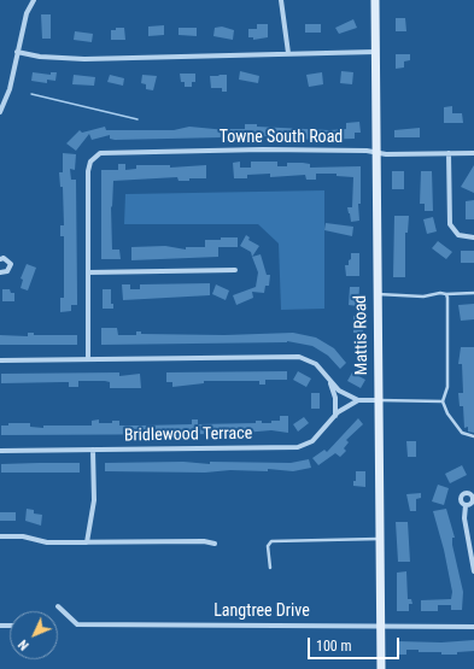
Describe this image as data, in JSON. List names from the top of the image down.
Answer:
{
  "streets": {
    "main road": ["Mattis Road"],
    "street": ["Towne South Road", "Bridlewood Terrace", "Langtree Drive"]
  },
  "crossings": [
    ["Towne South Road", "Mattis Road"],
    ["Mattis Road", "Langtree Drive"]
  ],
  "scale_bar": "100 m",
  "north": "bottom left"
}
